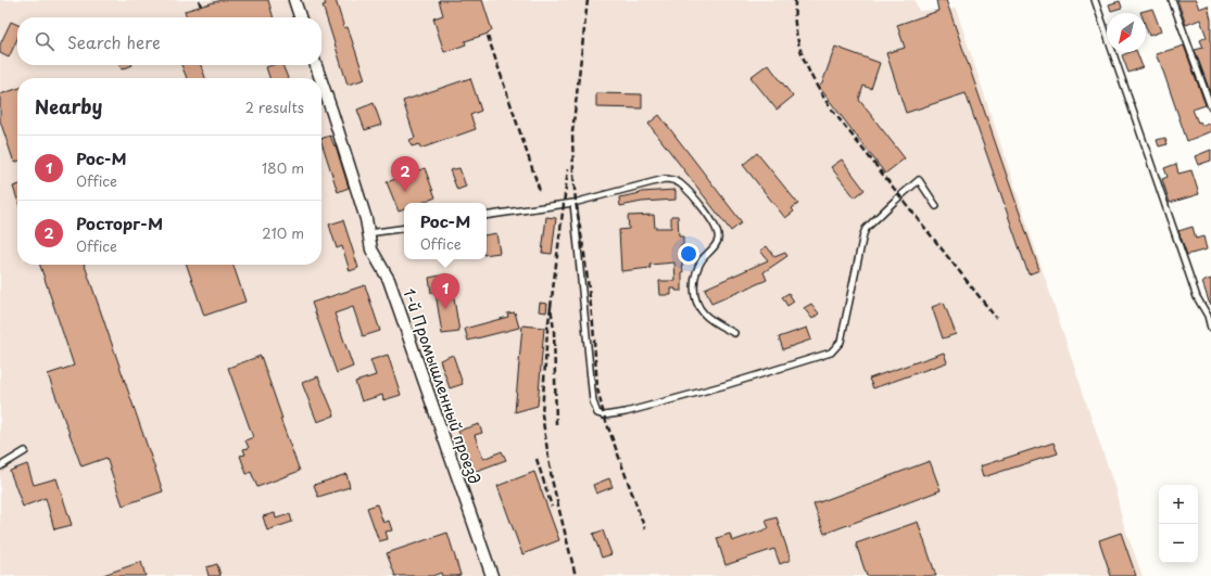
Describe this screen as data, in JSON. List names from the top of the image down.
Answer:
{
  "streets": {
    "street": ["1-й Промышленный проезд"]
  },
  "north": "bottom left",
  "page": {
    "search": "Search here",
    "heading": ["Nearby", "2 results"],
    "list": [
      {
        "mark": "1",
        "name": "Рос-М",
        "note": "Office",
        "value": "180 m"
      },
      {
        "mark": "2",
        "name": "Росторг-М",
        "note": "Office",
        "value": "210 m"
      }
    ],
    "pins": ["2", "1"],
    "popup": ["Рос-М", "Office"],
    "map_buttons": ["+", "−"]
  }
}
